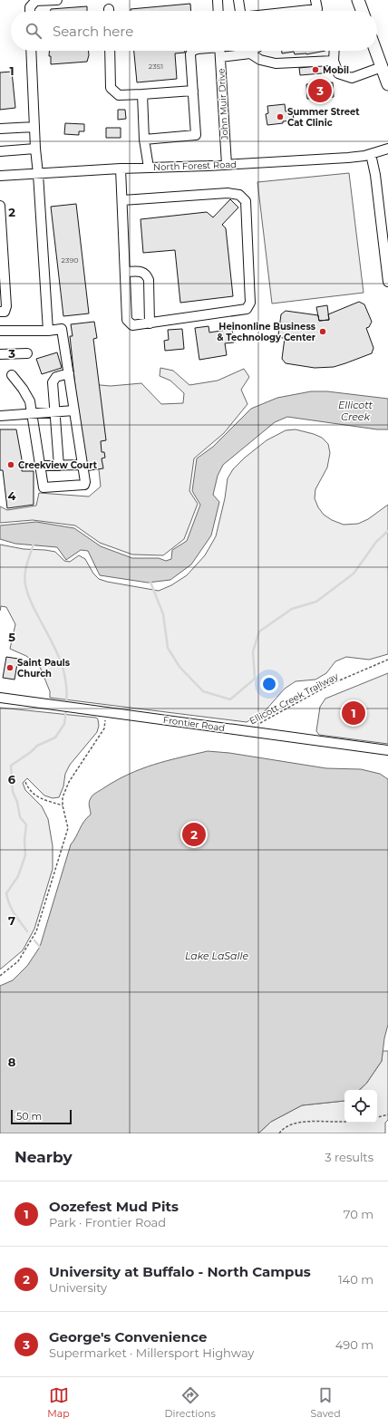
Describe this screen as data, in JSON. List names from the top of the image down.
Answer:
{
  "streets": {
    "street": ["John Muir Drive", "North Forest Road", "Frontier Road"],
    "path": ["Ellicott Creek Trailway"]
  },
  "crossings": [
    ["John Muir Drive", "North Forest Road"],
    ["Ellicott Creek Trailway", "Frontier Road"]
  ],
  "water": ["Ellicott Creek", "Lake LaSalle"],
  "places": [
    "Mobil",
    "Summer Street Cat Clinic",
    "Heinonline Business & Technology Center",
    "Creekview Court",
    "Saint Pauls Church"
  ],
  "house_numbers": ["2351", "2390"],
  "scale_bar": "50 m",
  "page": {
    "search": "Search here",
    "pins": ["3", "1", "2"],
    "scale": "50 m",
    "heading": ["Nearby", "3 results"],
    "list": [
      {
        "mark": "1",
        "name": "Oozefest Mud Pits",
        "note": "Park · Frontier Road",
        "value": "70 m"
      },
      {
        "mark": "2",
        "name": "University at Buffalo - North Campus",
        "note": "University",
        "value": "140 m"
      },
      {
        "mark": "3",
        "name": "George's Convenience",
        "note": "Supermarket · Millersport Highway",
        "value": "490 m"
      }
    ],
    "nav": ["Map", "Directions", "Saved"]
  },
  "grid": {
    "rows": [
      "1",
      "2",
      "3",
      "4",
      "5",
      "6",
      "7",
      "8"
    ]
  }
}
